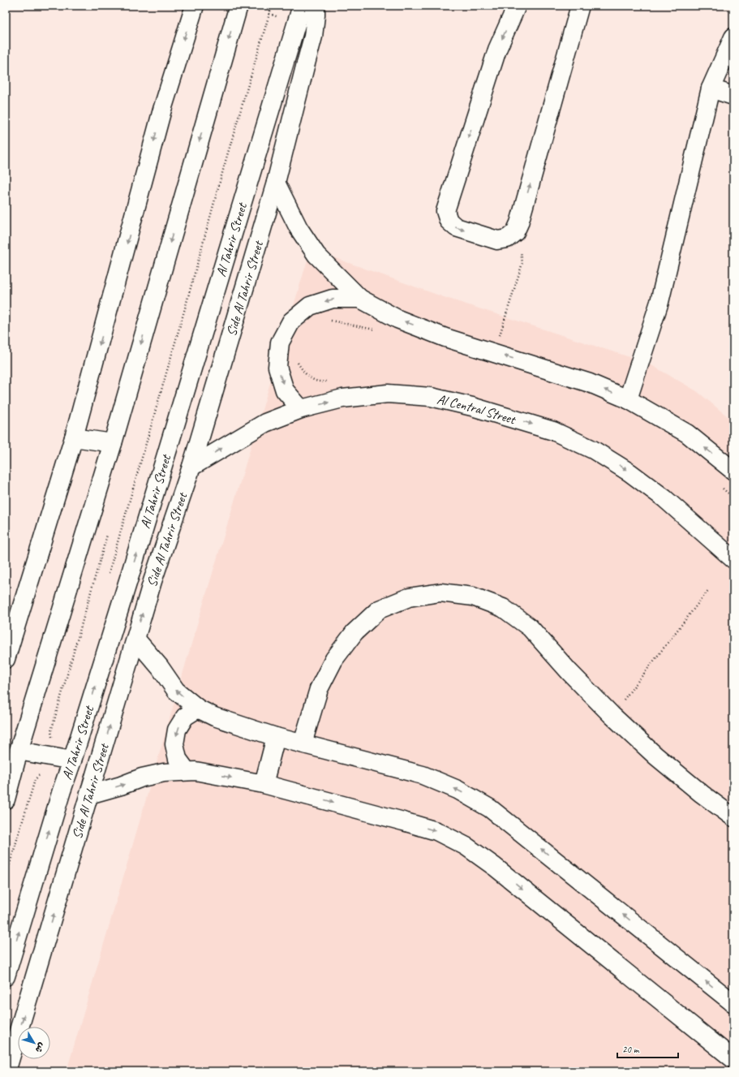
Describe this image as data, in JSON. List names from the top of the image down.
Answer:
{
  "streets": {
    "street": ["Al Tahrir Street", "Side Al Tahrir Street", "Al Central Street"]
  },
  "crossings": [
    ["Side Al Tahrir Street", "Al Central Street"]
  ],
  "scale_bar": "20 m",
  "north": "bottom right"
}
